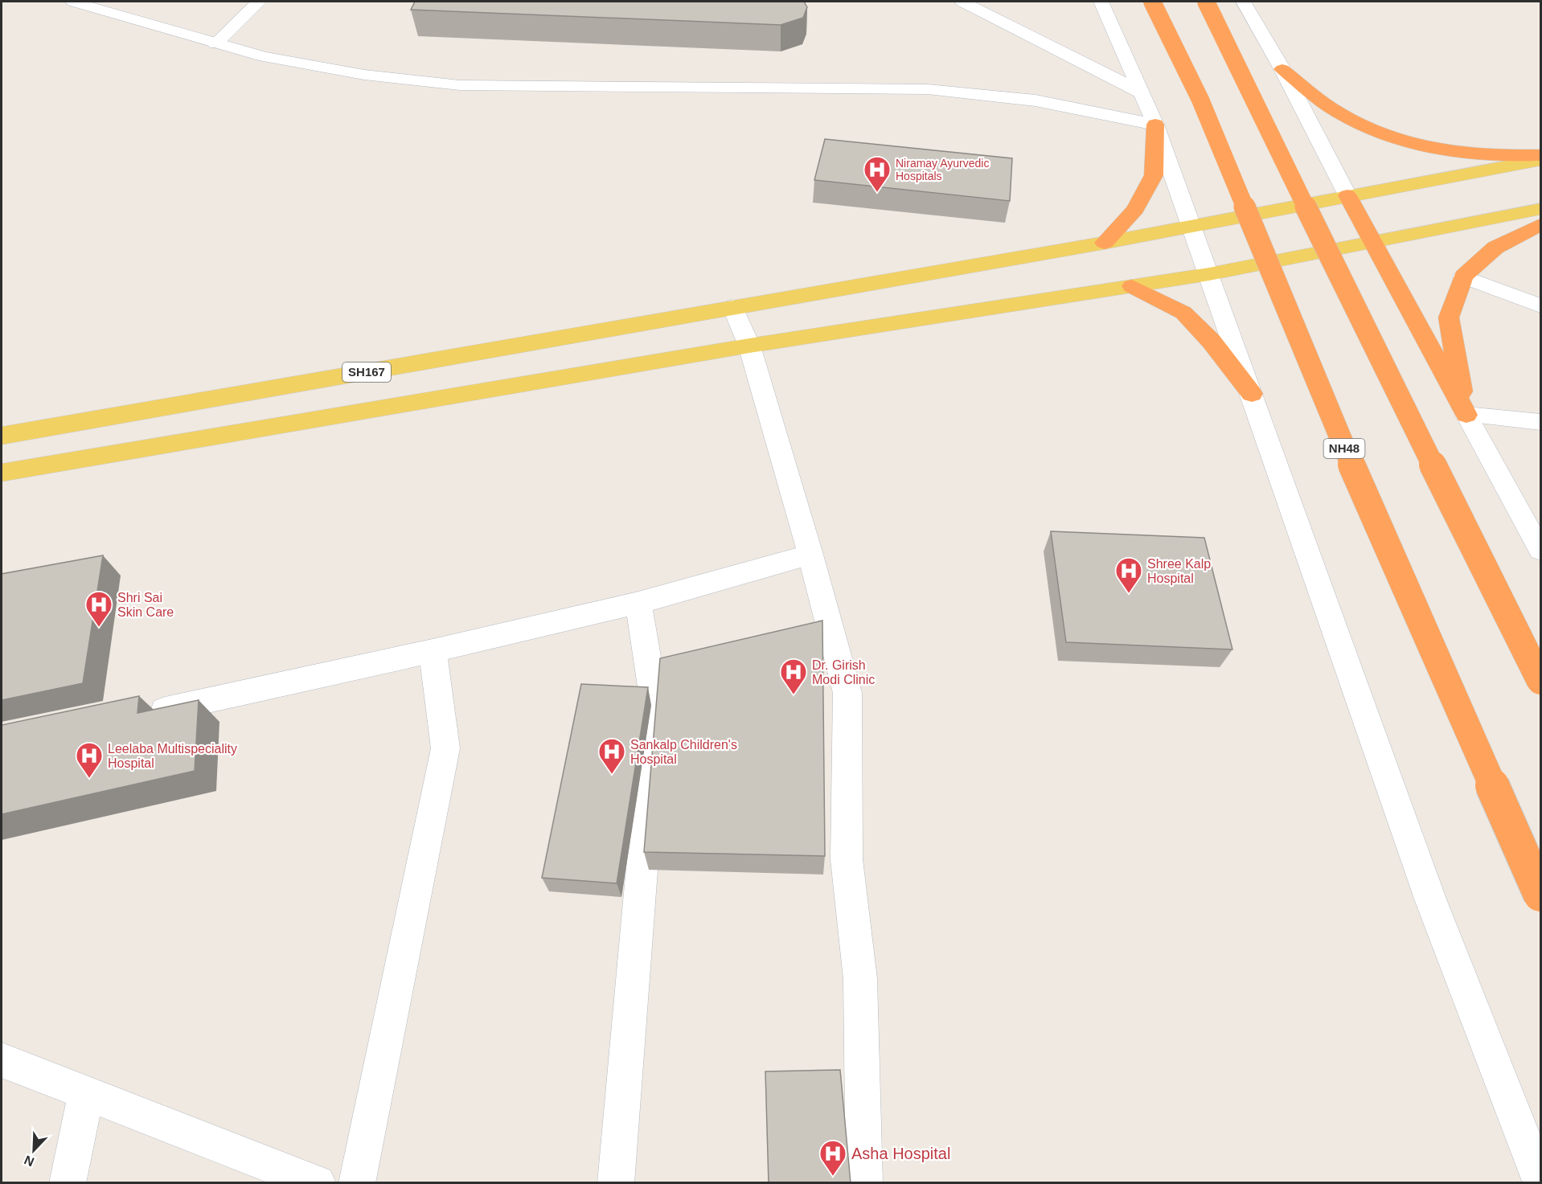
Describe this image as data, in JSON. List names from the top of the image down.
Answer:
{
  "streets": {
    "highway": ["NH48"],
    "main road": ["SH167"]
  },
  "places": {
    "hospital": [
      "Niramay Ayurvedic Hospitals",
      "Shree Kalp Hospital",
      "Shri Sai Skin Care",
      "Dr. Girish Modi Clinic",
      "Sankalp Children's Hospital",
      "Leelaba Multispeciality Hospital",
      "Asha Hospital"
    ]
  },
  "north": "bottom left"
}
